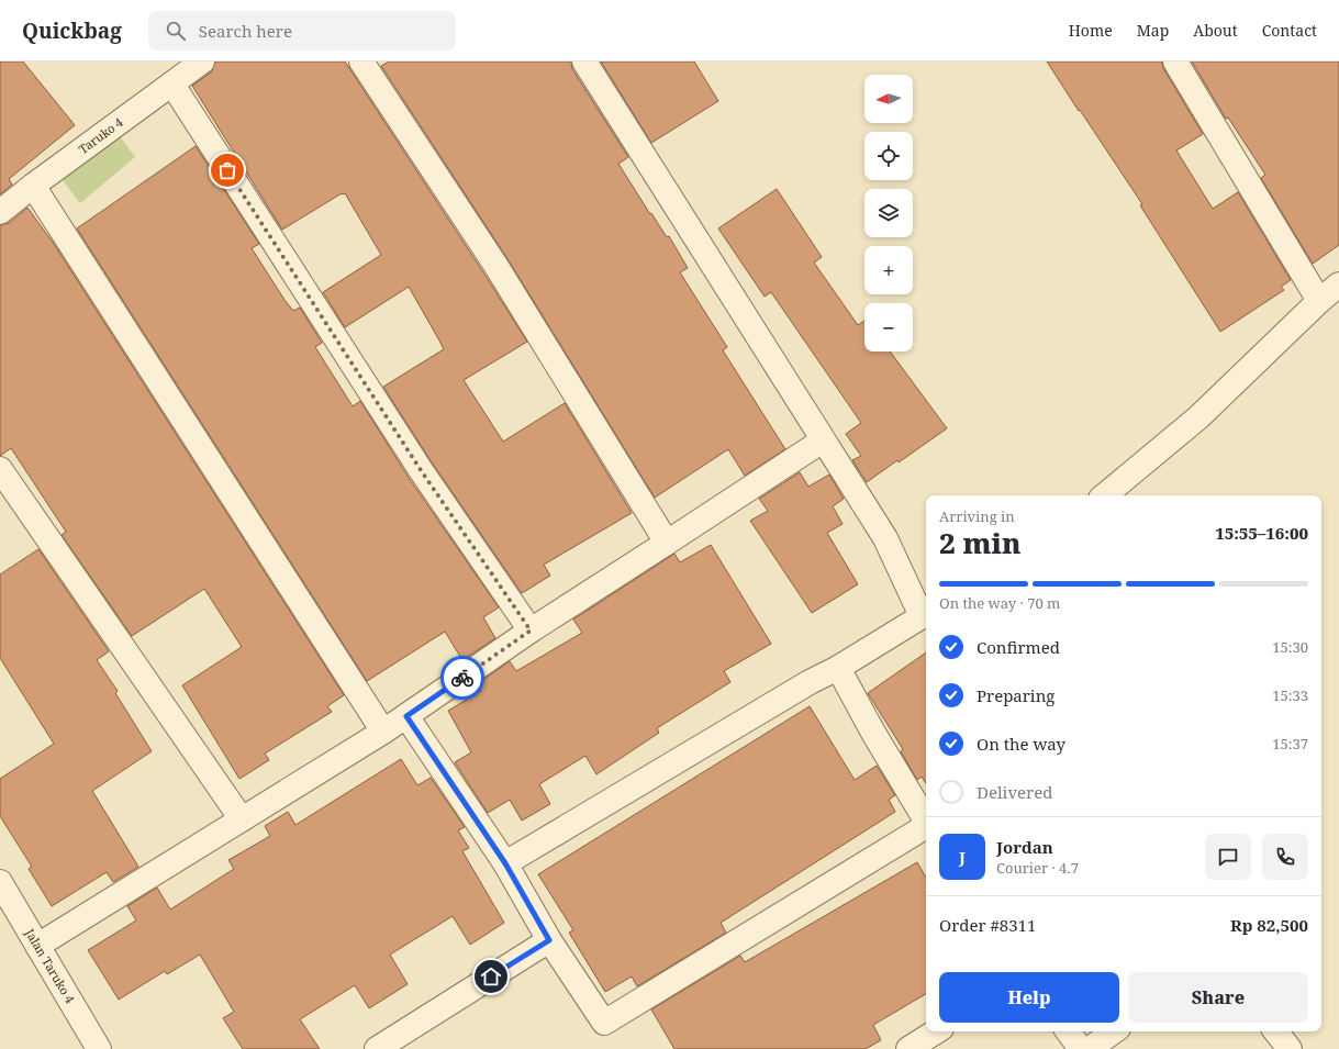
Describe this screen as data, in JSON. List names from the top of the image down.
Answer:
{
  "streets": {
    "street": ["Taruko 4", "Jalan Taruko 4"]
  },
  "north": "left",
  "page": {
    "header": "Quickbag",
    "search": "Search here",
    "nav": [
      "Home",
      "Map",
      "About",
      "Contact"
    ],
    "map_buttons": ["+", "−"],
    "heading": ["2 min", "Arriving in", "15:55–16:00"],
    "panel": [
      "Jordan",
      "Courier · 4.7",
      "Order #8311",
      "Rp 82,500"
    ],
    "bar": "On the way · 70 m",
    "list": [
      ["Confirmed", "15:30"],
      ["Preparing", "15:33"],
      ["On the way", "15:37"],
      "Delivered"
    ],
    "round": "J",
    "buttons": ["Help", "Share"]
  }
}
